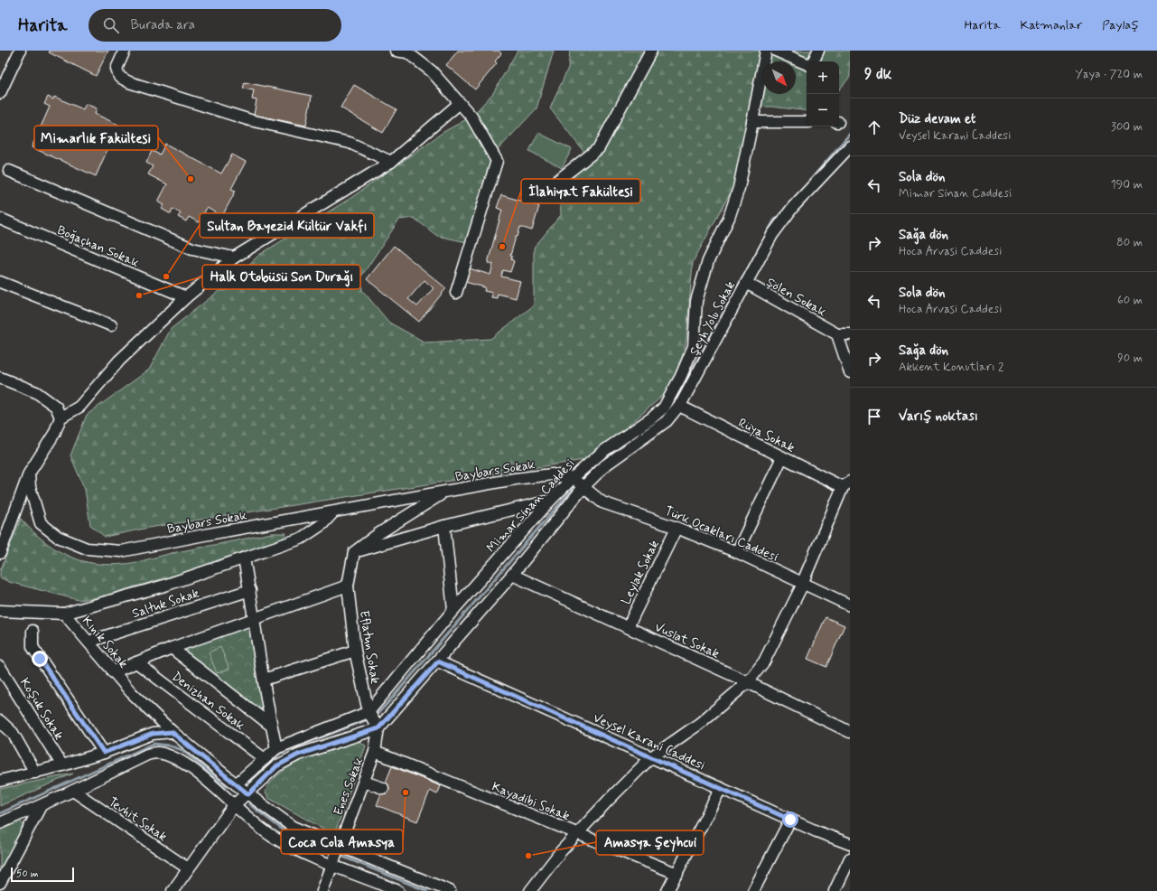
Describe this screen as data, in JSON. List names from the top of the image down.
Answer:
{
  "streets": {
    "street": [
      "Boğaçhan Sokak",
      "Şölen Sokak",
      "Şeyh Yolu Sokak",
      "Rüya Sokak",
      "Baybars Sokak",
      "Mimar Sinan Caddesi",
      "Türk Ocakları Caddesi",
      "Leylak Sokak",
      "Saltuk Sokak",
      "Vuslat Sokak",
      "Kınık Sokak",
      "Eflatun Sokak",
      "Denizhan Sokak",
      "Koşuk Sokak",
      "Veysel Karani Caddesi",
      "Enes Sokak",
      "Kayadibi Sokak",
      "Tevhit Sokak"
    ]
  },
  "crossings": [
    ["Şölen Sokak", "Şeyh Yolu Sokak"],
    ["Şeyh Yolu Sokak", "Rüya Sokak"],
    ["Şeyh Yolu Sokak", "Türk Ocakları Caddesi"],
    ["Baybars Sokak", "Mimar Sinan Caddesi"],
    ["Baybars Sokak", "Türk Ocakları Caddesi"],
    ["Mimar Sinan Caddesi", "Türk Ocakları Caddesi"],
    ["Mimar Sinan Caddesi", "Kınık Sokak"],
    ["Mimar Sinan Caddesi", "Eflatun Sokak"],
    ["Mimar Sinan Caddesi", "Denizhan Sokak"],
    ["Türk Ocakları Caddesi", "Leylak Sokak"],
    ["Leylak Sokak", "Vuslat Sokak"],
    ["Saltuk Sokak", "Kınık Sokak"],
    ["Kınık Sokak", "Enes Sokak"],
    ["Enes Sokak", "Kayadibi Sokak"]
  ],
  "places": [
    "Mimarlık Fakültesi",
    "İlahiyat Fakültesi",
    "Sultan Bayezid Kültür Vakfı",
    "Halk Otobüsü Son Durağı",
    "Coca Cola Amasya",
    "Amasya şeyhcui"
  ],
  "scale_bar": "50 m",
  "north": "bottom right",
  "page": {
    "header": "Harita",
    "search": "Burada ara",
    "nav": ["Harita", "Katmanlar", "Paylaş"],
    "heading": ["9 dk", "Yaya · 720 m"],
    "map_buttons": ["+", "−"],
    "list": [
      ["Düz devam et", "Veysel Karani Caddesi", "300 m"],
      ["Sola dön", "Mimar Sinan Caddesi", "190 m"],
      ["Sağa dön", "Hoca Arvasi Caddesi", "80 m"],
      ["Sola dön", "Hoca Arvasi Caddesi", "60 m"],
      ["Sağa dön", "Akkent Konutları 2", "90 m"],
      "Varış noktası"
    ],
    "scale": "50 m"
  }
}
